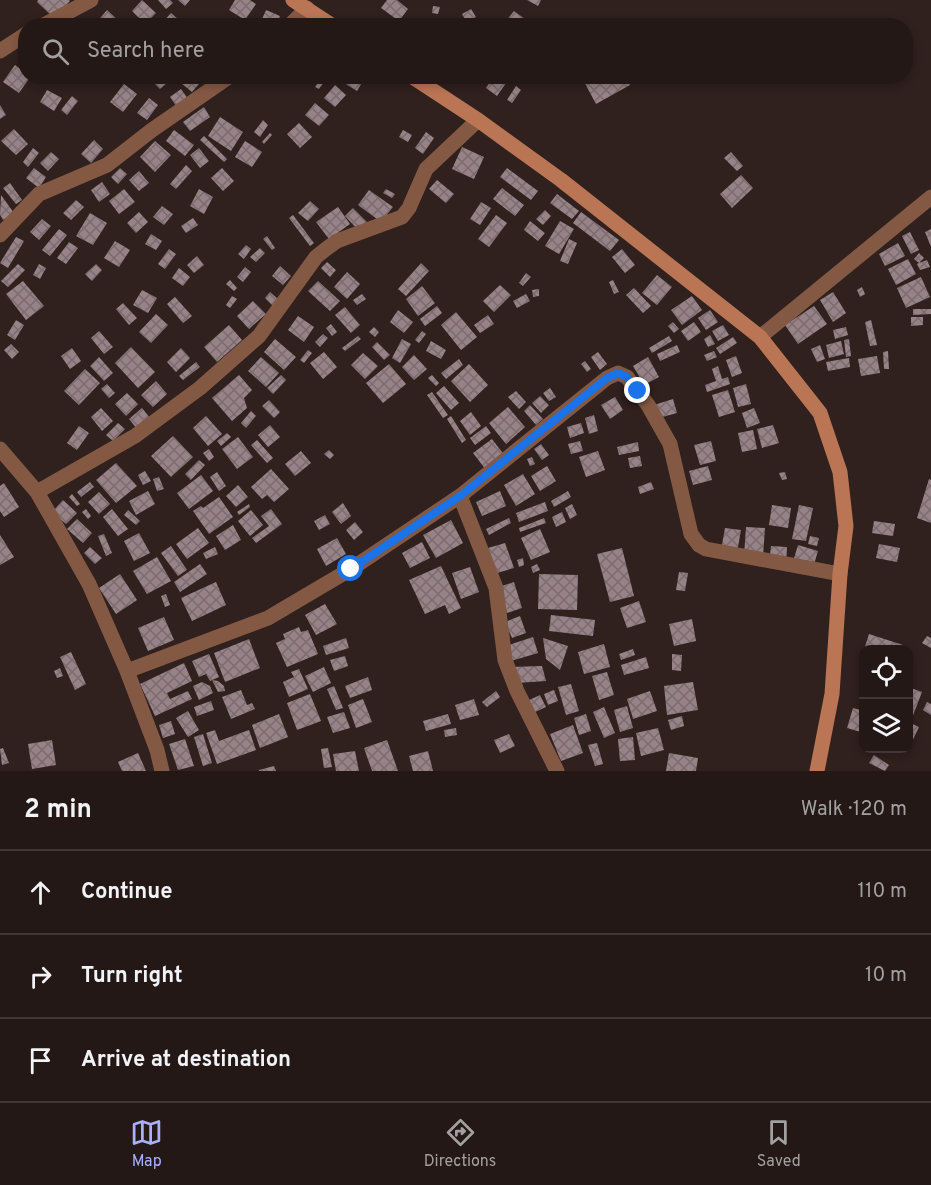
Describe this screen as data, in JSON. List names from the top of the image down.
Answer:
{
  "page": {
    "search": "Search here",
    "heading": ["2 min", "Walk · 120 m"],
    "list": [
      ["Continue", "110 m"],
      ["Turn right", "10 m"],
      "Arrive at destination"
    ],
    "nav": ["Map", "Directions", "Saved"]
  }
}
